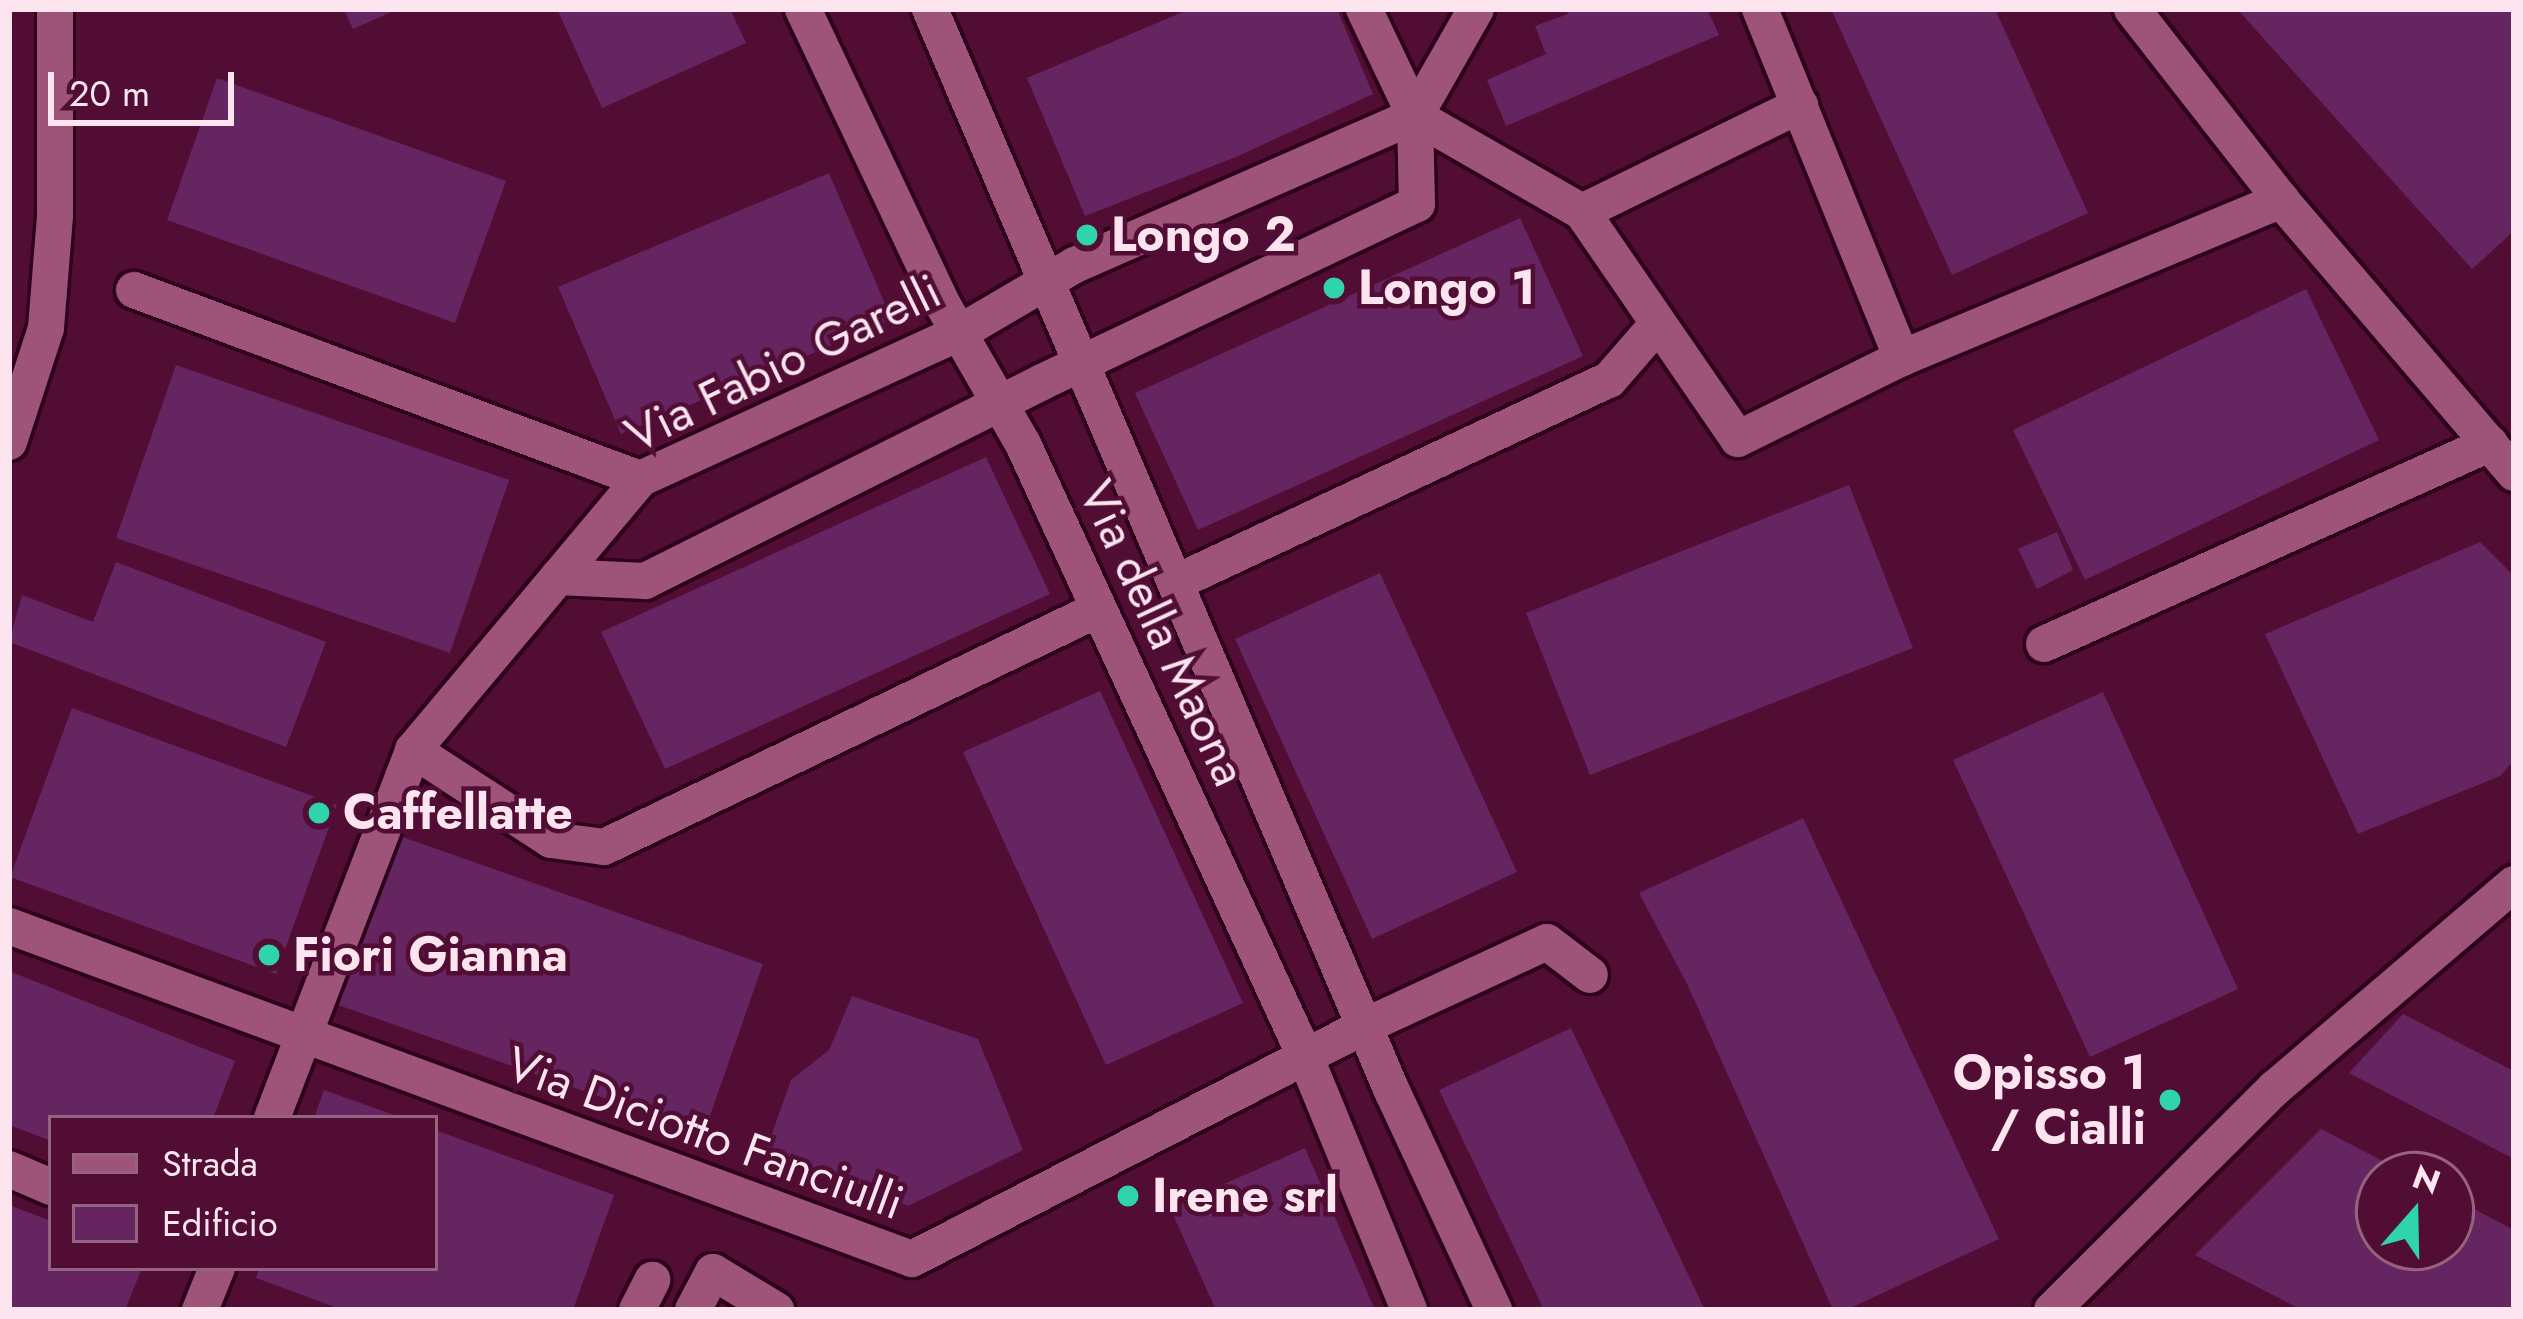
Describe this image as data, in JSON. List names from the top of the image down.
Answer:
{
  "streets": {
    "street": ["Via Fabio Garelli", "Via della Maona", "Via Diciotto Fanciulli"]
  },
  "crossings": [
    ["Via Fabio Garelli", "Via della Maona"],
    ["Via Fabio Garelli", "Via Diciotto Fanciulli"],
    ["Via della Maona", "Via Diciotto Fanciulli"]
  ],
  "places": [
    "Longo 2",
    "Longo 1",
    "Caffellatte",
    "Fiori Gianna",
    "Opisso 1 / Cialli",
    "Irene srl"
  ],
  "legend": ["Strada", "Edificio"],
  "scale_bar": "20 m",
  "north": "top"
}
